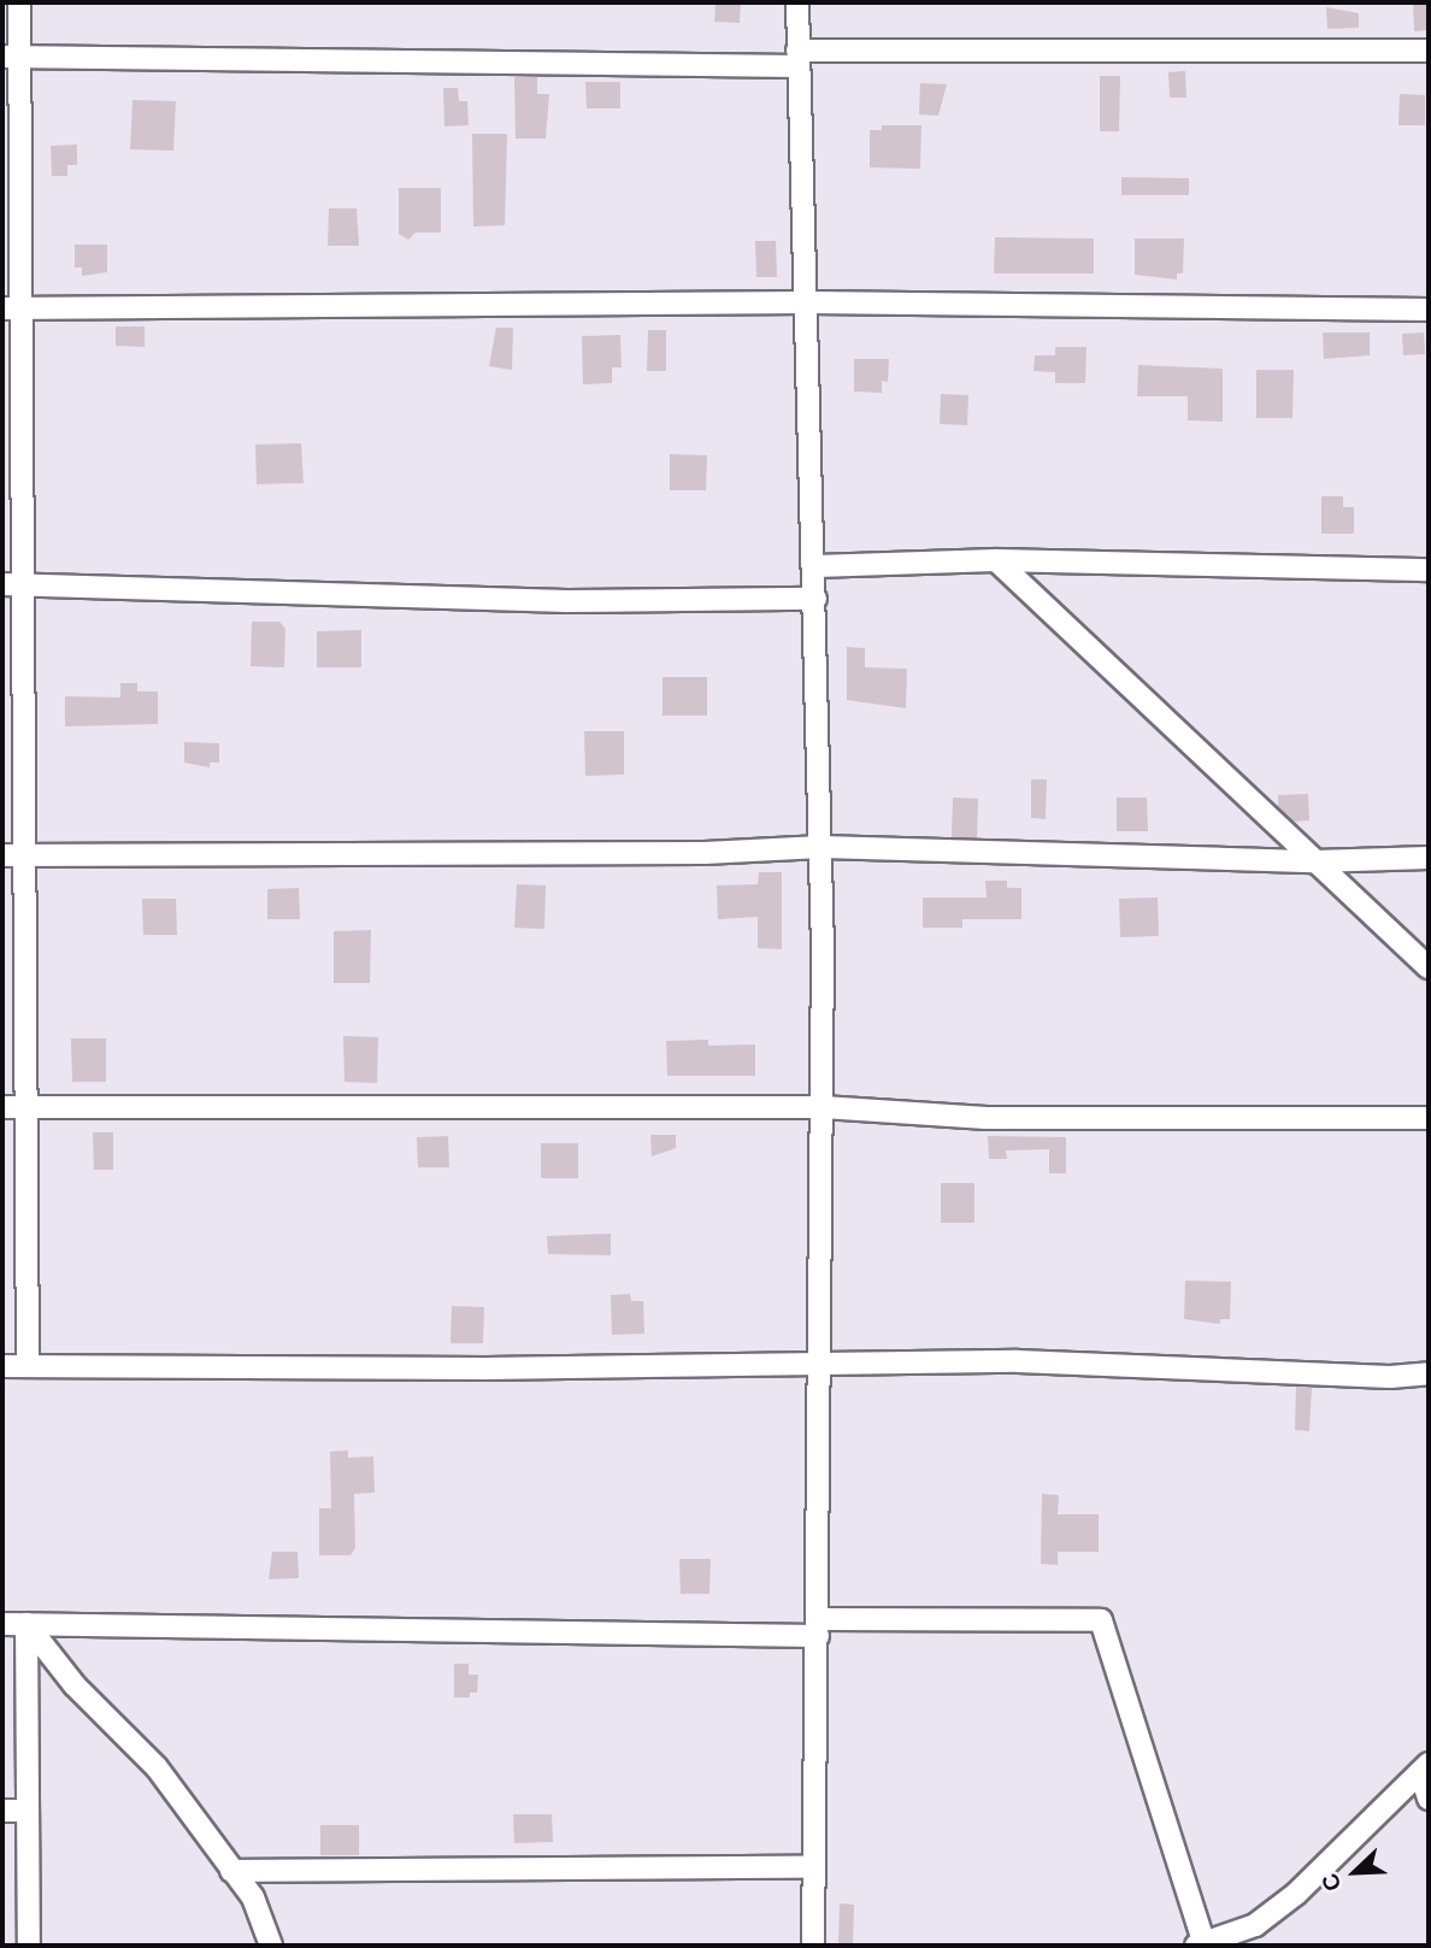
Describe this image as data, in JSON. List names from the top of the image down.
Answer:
{
  "north": "bottom left"
}
